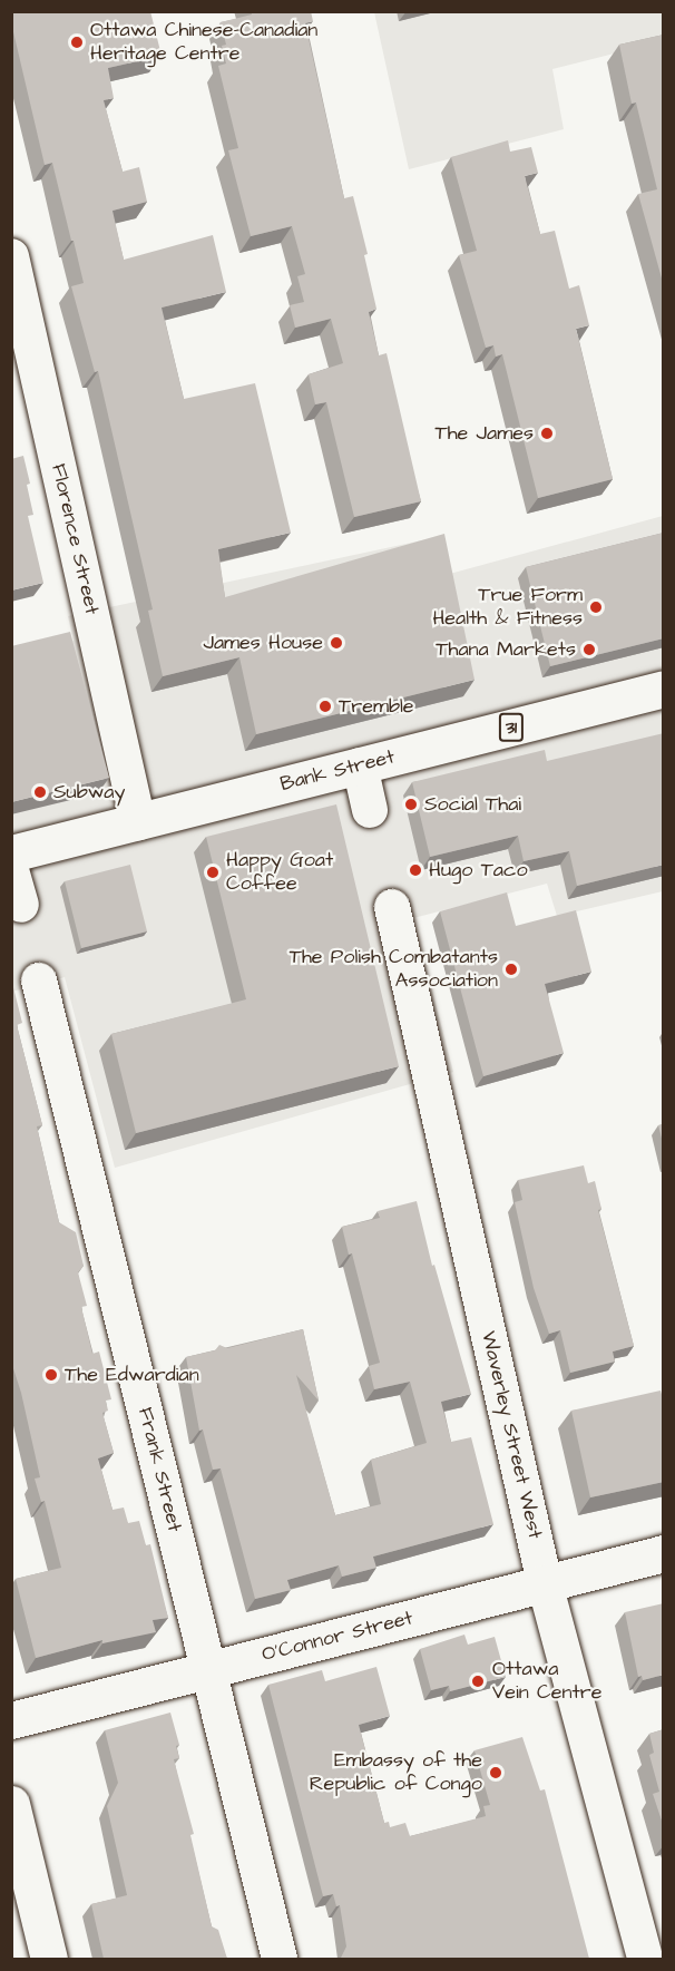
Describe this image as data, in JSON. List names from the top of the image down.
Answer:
{
  "streets": {
    "main road": ["31", "Bank Street", "O'Connor Street"],
    "street": ["Florence Street", "Waverley Street West", "Frank Street"]
  },
  "crossings": [
    ["Florence Street", "Bank Street"],
    ["Waverley Street West", "O'Connor Street"],
    ["Frank Street", "O'Connor Street"]
  ],
  "places": [
    "Ottawa Chinese-Canadian Heritage Centre",
    "The James",
    "True Form Health & Fitness",
    "James House",
    "Thana Markets",
    "Tremble",
    "Subway",
    "Social Thai",
    "Hugo Taco",
    "Happy Goat Coffee",
    "The Polish Combatants Association",
    "The Edwardian",
    "Ottawa Vein Centre",
    "Embassy of the Republic of Congo"
  ]
}
